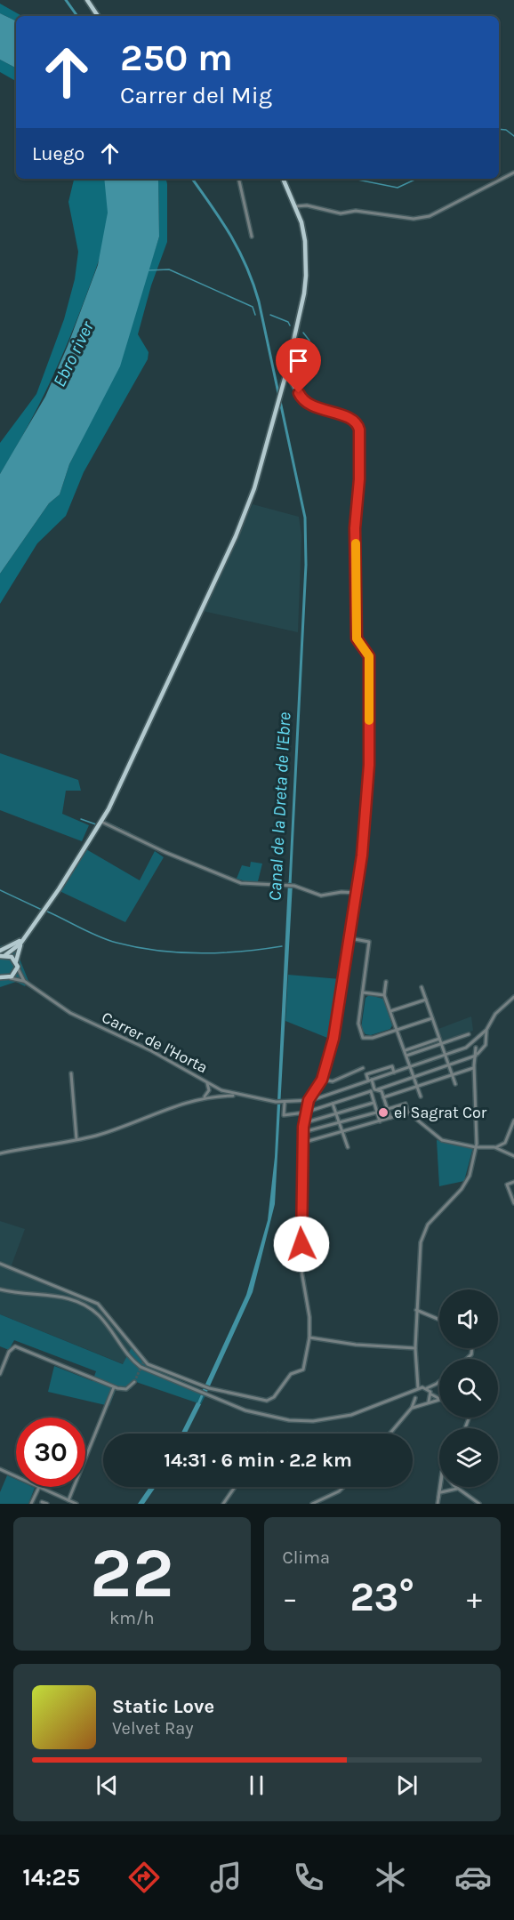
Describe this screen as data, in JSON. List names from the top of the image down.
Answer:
{
  "streets": {
    "street": ["Carrer de l'Horta"]
  },
  "water": ["Ebro river", "Canal de la Dreta de l'Ebre"],
  "places": ["el Sagrat Cor"],
  "page": {
    "turn": ["250 m", "Carrer del Mig"],
    "then": "Luego",
    "limit": "30",
    "trip": "14:31 · 6 min · 2.2 km",
    "tile": [
      ["22", "km/h"],
      "Clima"
    ],
    "heat": ["−", "23°", "+"],
    "song": ["Static Love", "Velvet Ray"],
    "tabs": "14:25"
  }
}
